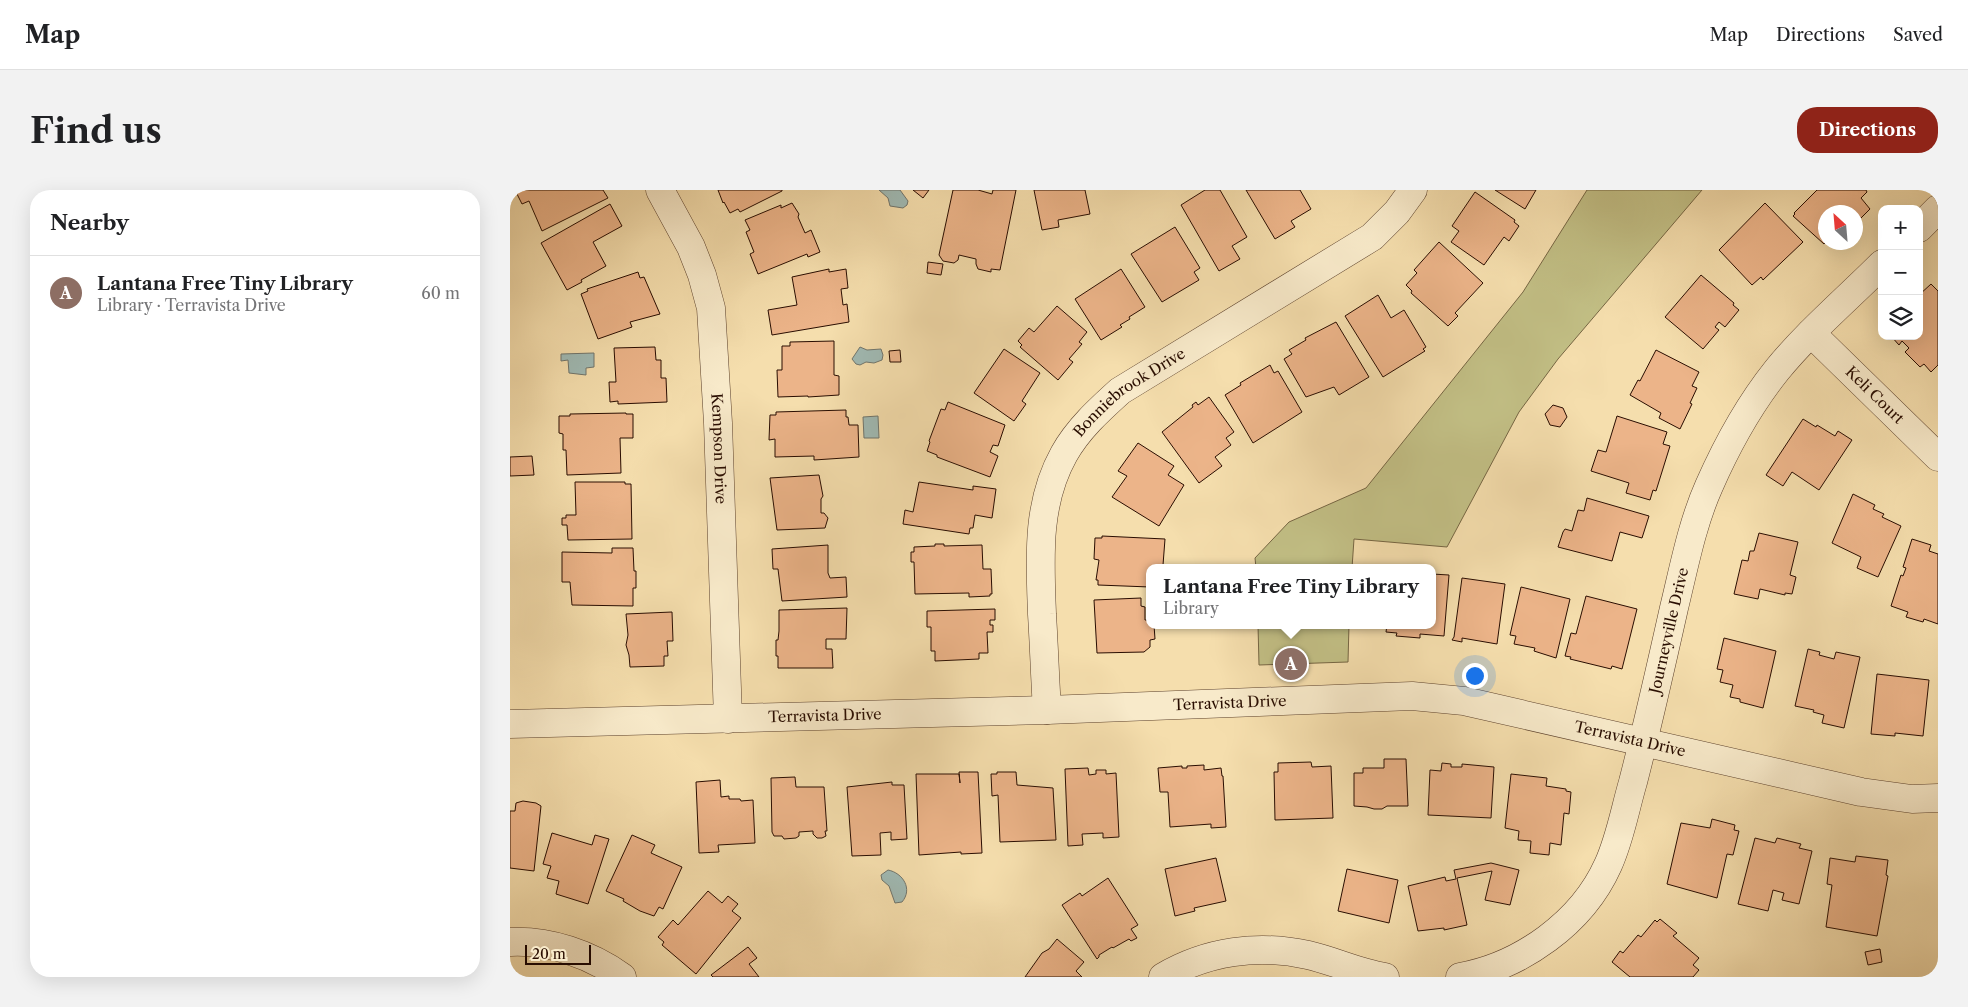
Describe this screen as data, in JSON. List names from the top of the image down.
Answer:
{
  "streets": {
    "street": [
      "Bonniebrook Drive",
      "Keli Court",
      "Kempson Drive",
      "Journeyville Drive",
      "Terravista Drive"
    ]
  },
  "crossings": [
    ["Bonniebrook Drive", "Terravista Drive"],
    ["Keli Court", "Journeyville Drive"],
    ["Kempson Drive", "Terravista Drive"],
    ["Journeyville Drive", "Terravista Drive"]
  ],
  "scale_bar": "20 m",
  "north": "top left",
  "page": {
    "header": "Map",
    "nav": ["Map", "Directions", "Saved"],
    "buttons": "Directions",
    "title": "Find us",
    "heading": "Nearby",
    "map_buttons": ["+", "−"],
    "list": [
      {
        "mark": "A",
        "name": "Lantana Free Tiny Library",
        "note": "Library · Terravista Drive",
        "value": "60 m"
      }
    ],
    "popup": ["Lantana Free Tiny Library", "Library"],
    "pins": "A",
    "scale": "20 m"
  }
}
